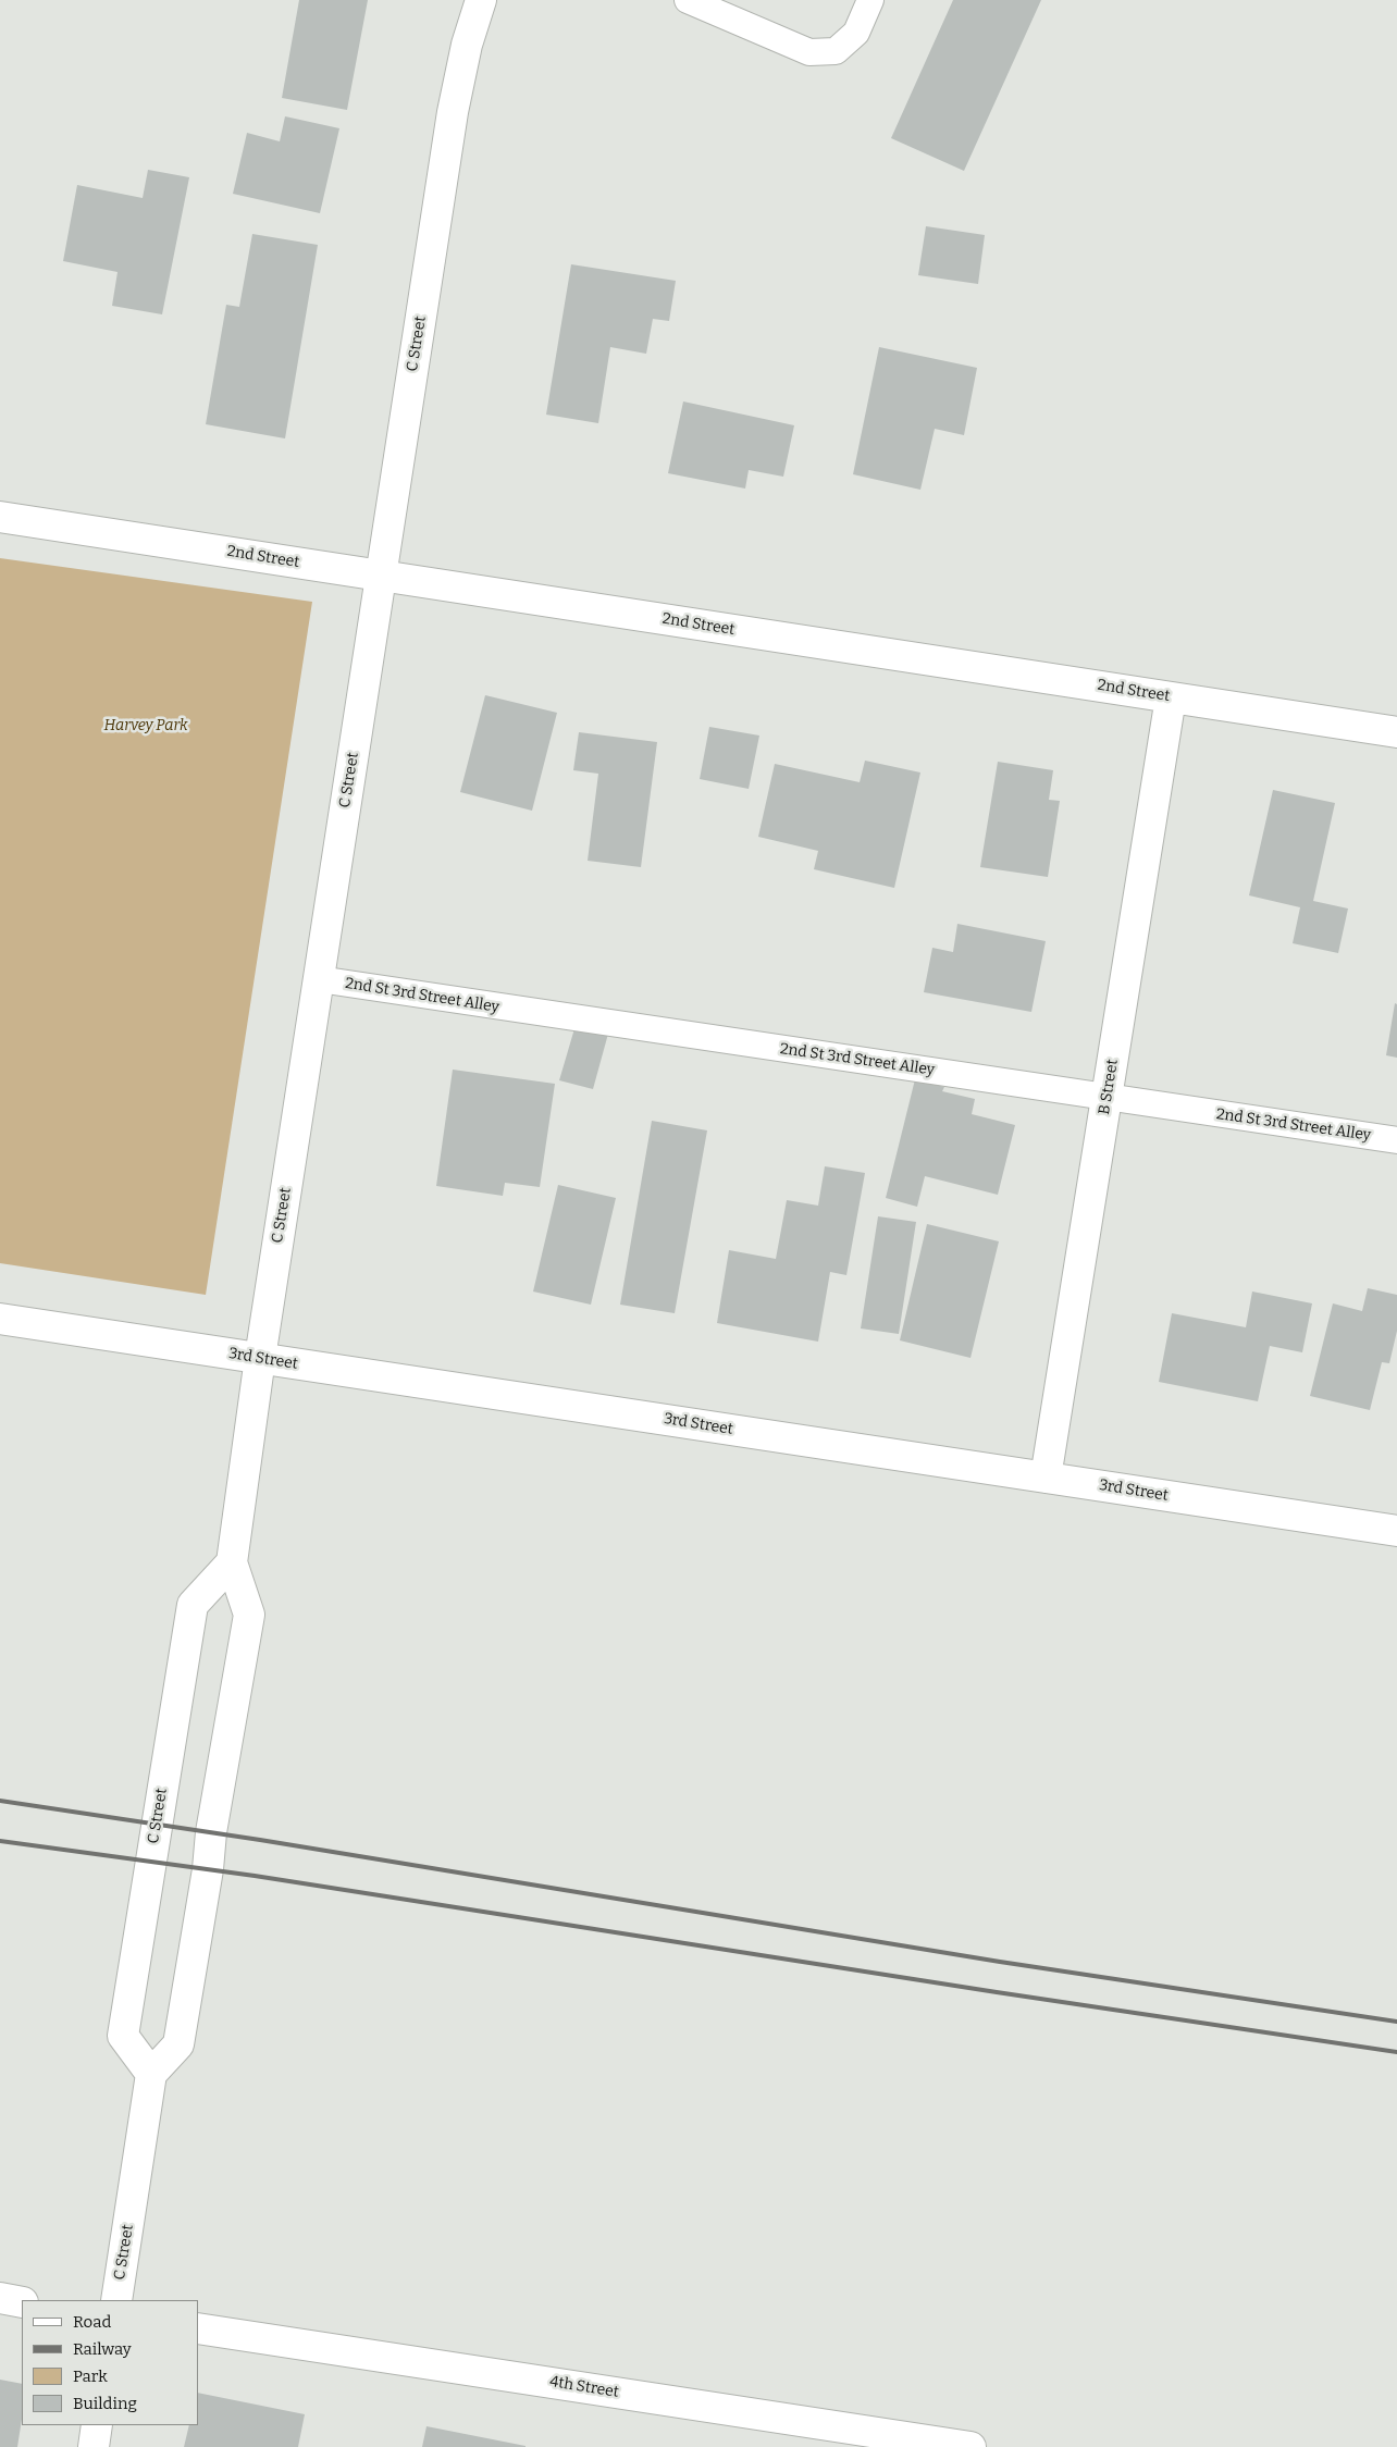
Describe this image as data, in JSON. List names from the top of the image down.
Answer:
{
  "streets": {
    "street": [
      "C Street",
      "2nd Street",
      "B Street",
      "3rd Street",
      "4th Street"
    ],
    "lane": ["2nd St 3rd Street Alley"]
  },
  "crossings": [
    ["C Street", "2nd Street"],
    ["C Street", "2nd St 3rd Street Alley"],
    ["C Street", "3rd Street"],
    ["2nd Street", "B Street"],
    ["2nd St 3rd Street Alley", "B Street"],
    ["B Street", "3rd Street"]
  ],
  "parks": ["Harvey Park"],
  "legend": [
    "Road",
    "Railway",
    "Park",
    "Building"
  ]
}
